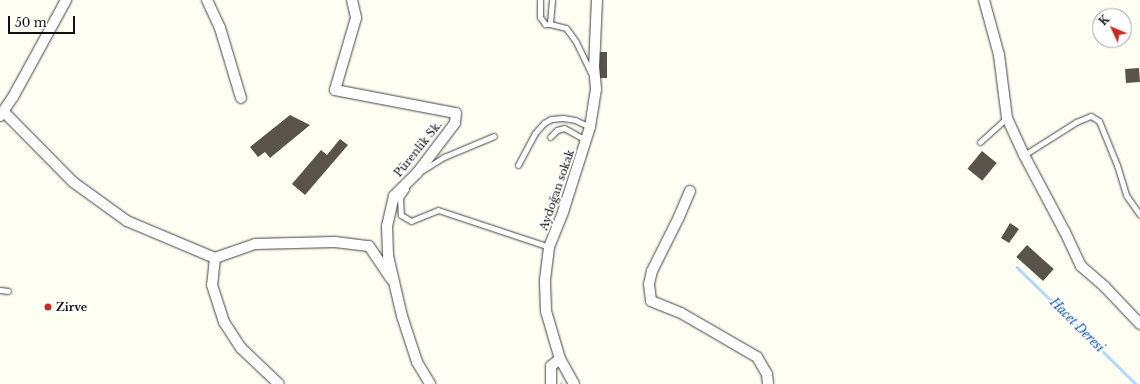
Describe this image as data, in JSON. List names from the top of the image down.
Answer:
{
  "streets": {
    "street": ["Pürenlik Sk.", "Aydoğan sokak"]
  },
  "water": ["Hacet Deresi"],
  "places": ["Zirve"],
  "scale_bar": "50 m",
  "north": "top left"
}
